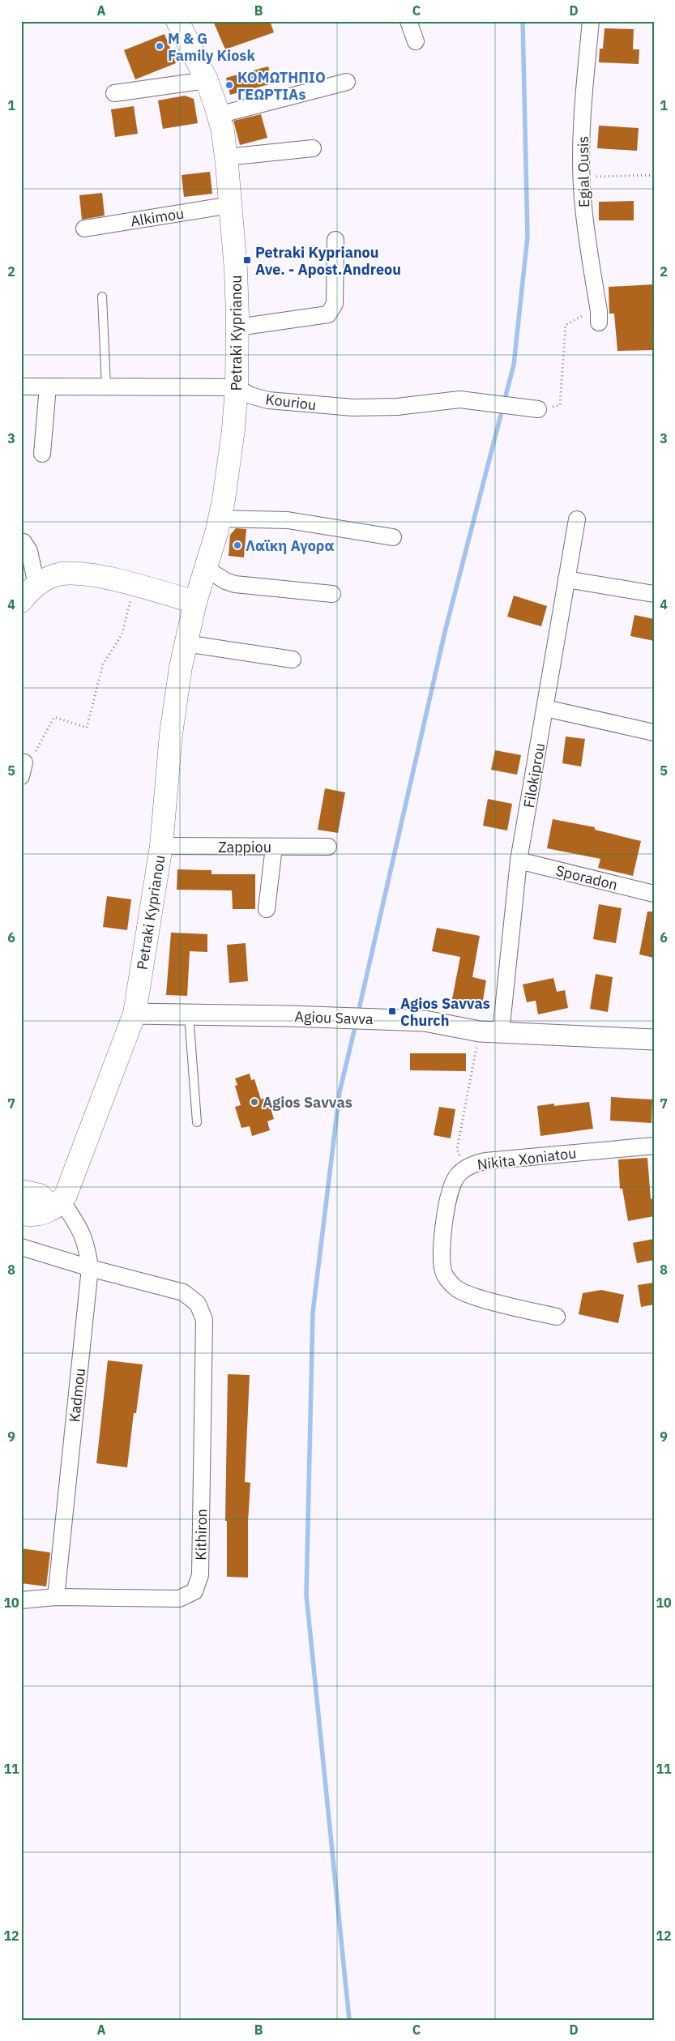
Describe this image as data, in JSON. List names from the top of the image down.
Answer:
{
  "streets": {
    "main road": ["Petraki Kyprianou"],
    "street": [
      "Egial Ousis",
      "Alkimou",
      "Kouriou",
      "Filokiprou",
      "Zappiou",
      "Sporadon",
      "Agiou Savva",
      "Nikita Xoniatou",
      "Kadmou",
      "Kithiron"
    ]
  },
  "crossings": [
    ["Alkimou", "Petraki Kyprianou"],
    ["Petraki Kyprianou", "Kouriou"],
    ["Petraki Kyprianou", "Zappiou"],
    ["Petraki Kyprianou", "Agiou Savva"],
    ["Petraki Kyprianou", "Kadmou"],
    ["Filokiprou", "Sporadon"],
    ["Filokiprou", "Agiou Savva"],
    ["Kadmou", "Kithiron"]
  ],
  "places": {
    "other": [
      "M & G Family Kiosk",
      "ΚΟΜΩΤΗΠΙΟ ΓΕΩΡΤΙΑs",
      "Λαϊκη Αγορα",
      "Agios Savvas"
    ],
    "transit": ["Petraki Kyprianou Ave. - Apost.Andreou", "Agios Savvas Church"]
  },
  "grid": {
    "columns": [
      "A",
      "B",
      "C",
      "D"
    ],
    "rows": [
      "1",
      "2",
      "3",
      "4",
      "5",
      "6",
      "7",
      "8",
      "9",
      "10",
      "11",
      "12"
    ]
  }
}
